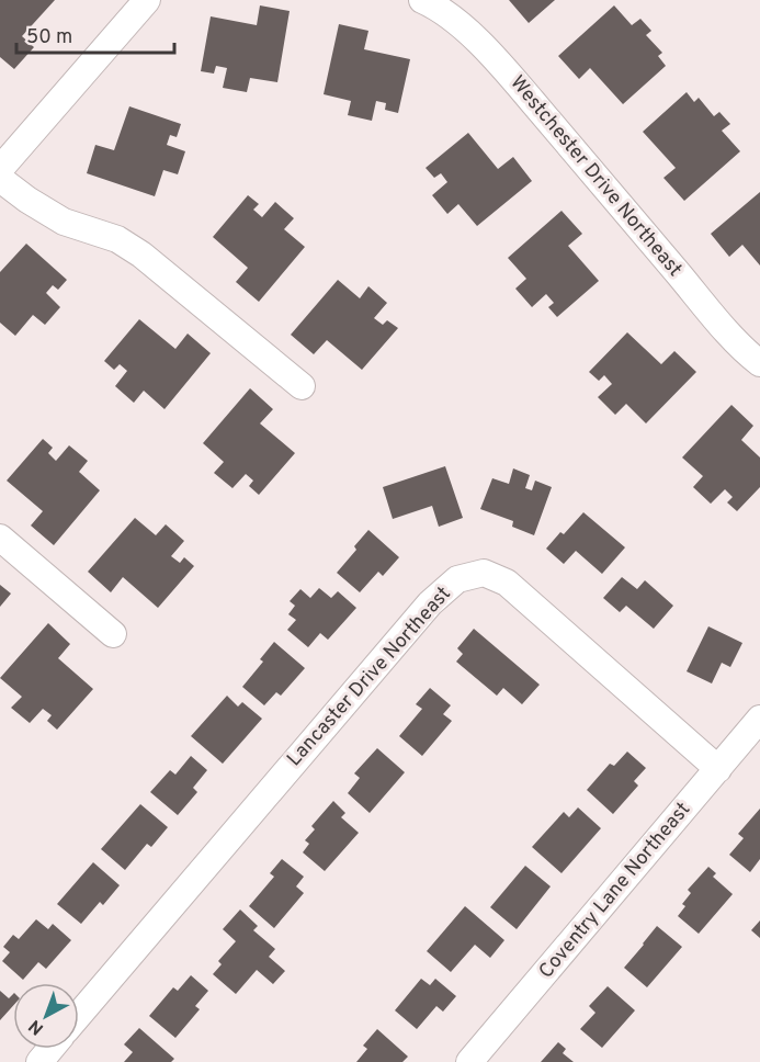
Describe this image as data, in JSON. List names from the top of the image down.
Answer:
{
  "streets": {
    "street": ["Westchester Drive Northeast", "Lancaster Drive Northeast", "Coventry Lane Northeast"]
  },
  "crossings": [
    ["Lancaster Drive Northeast", "Coventry Lane Northeast"]
  ],
  "scale_bar": "50 m",
  "north": "bottom left"
}
